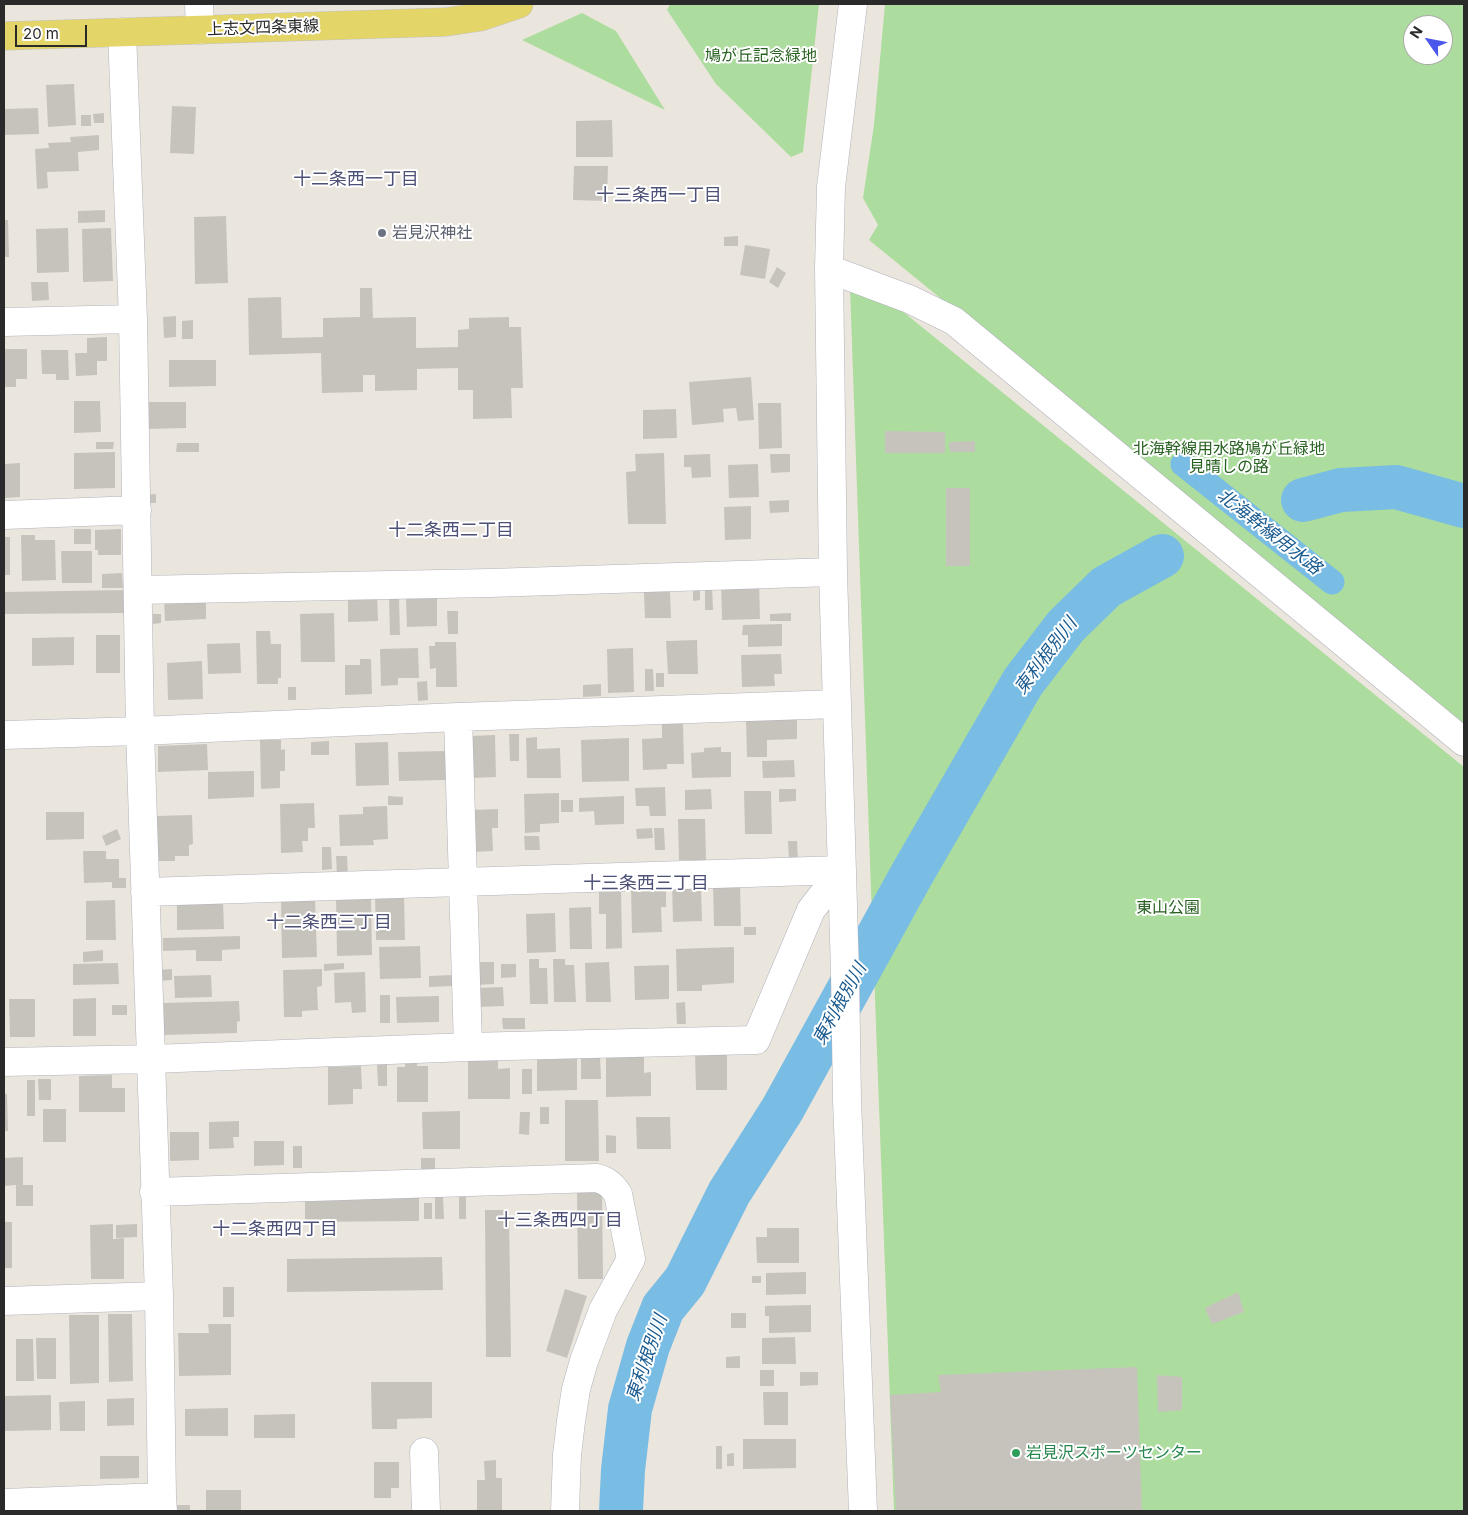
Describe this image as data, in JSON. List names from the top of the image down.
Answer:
{
  "streets": {
    "main road": ["上志文四条東線"]
  },
  "districts": [
    "十二条西一丁目",
    "十三条西一丁目",
    "十二条西二丁目",
    "十三条西三丁目",
    "十二条西三丁目",
    "十三条西四丁目",
    "十二条西四丁目"
  ],
  "water": ["北海幹線用水路", "東利根別川"],
  "parks": ["鳩が丘記念緑地", "北海幹線用水路鳩が丘緑地 見晴しの路", "東山公園"],
  "places": ["岩見沢神社", "岩見沢スポーツセンター"],
  "scale_bar": "20 m",
  "north": "top left"
}
